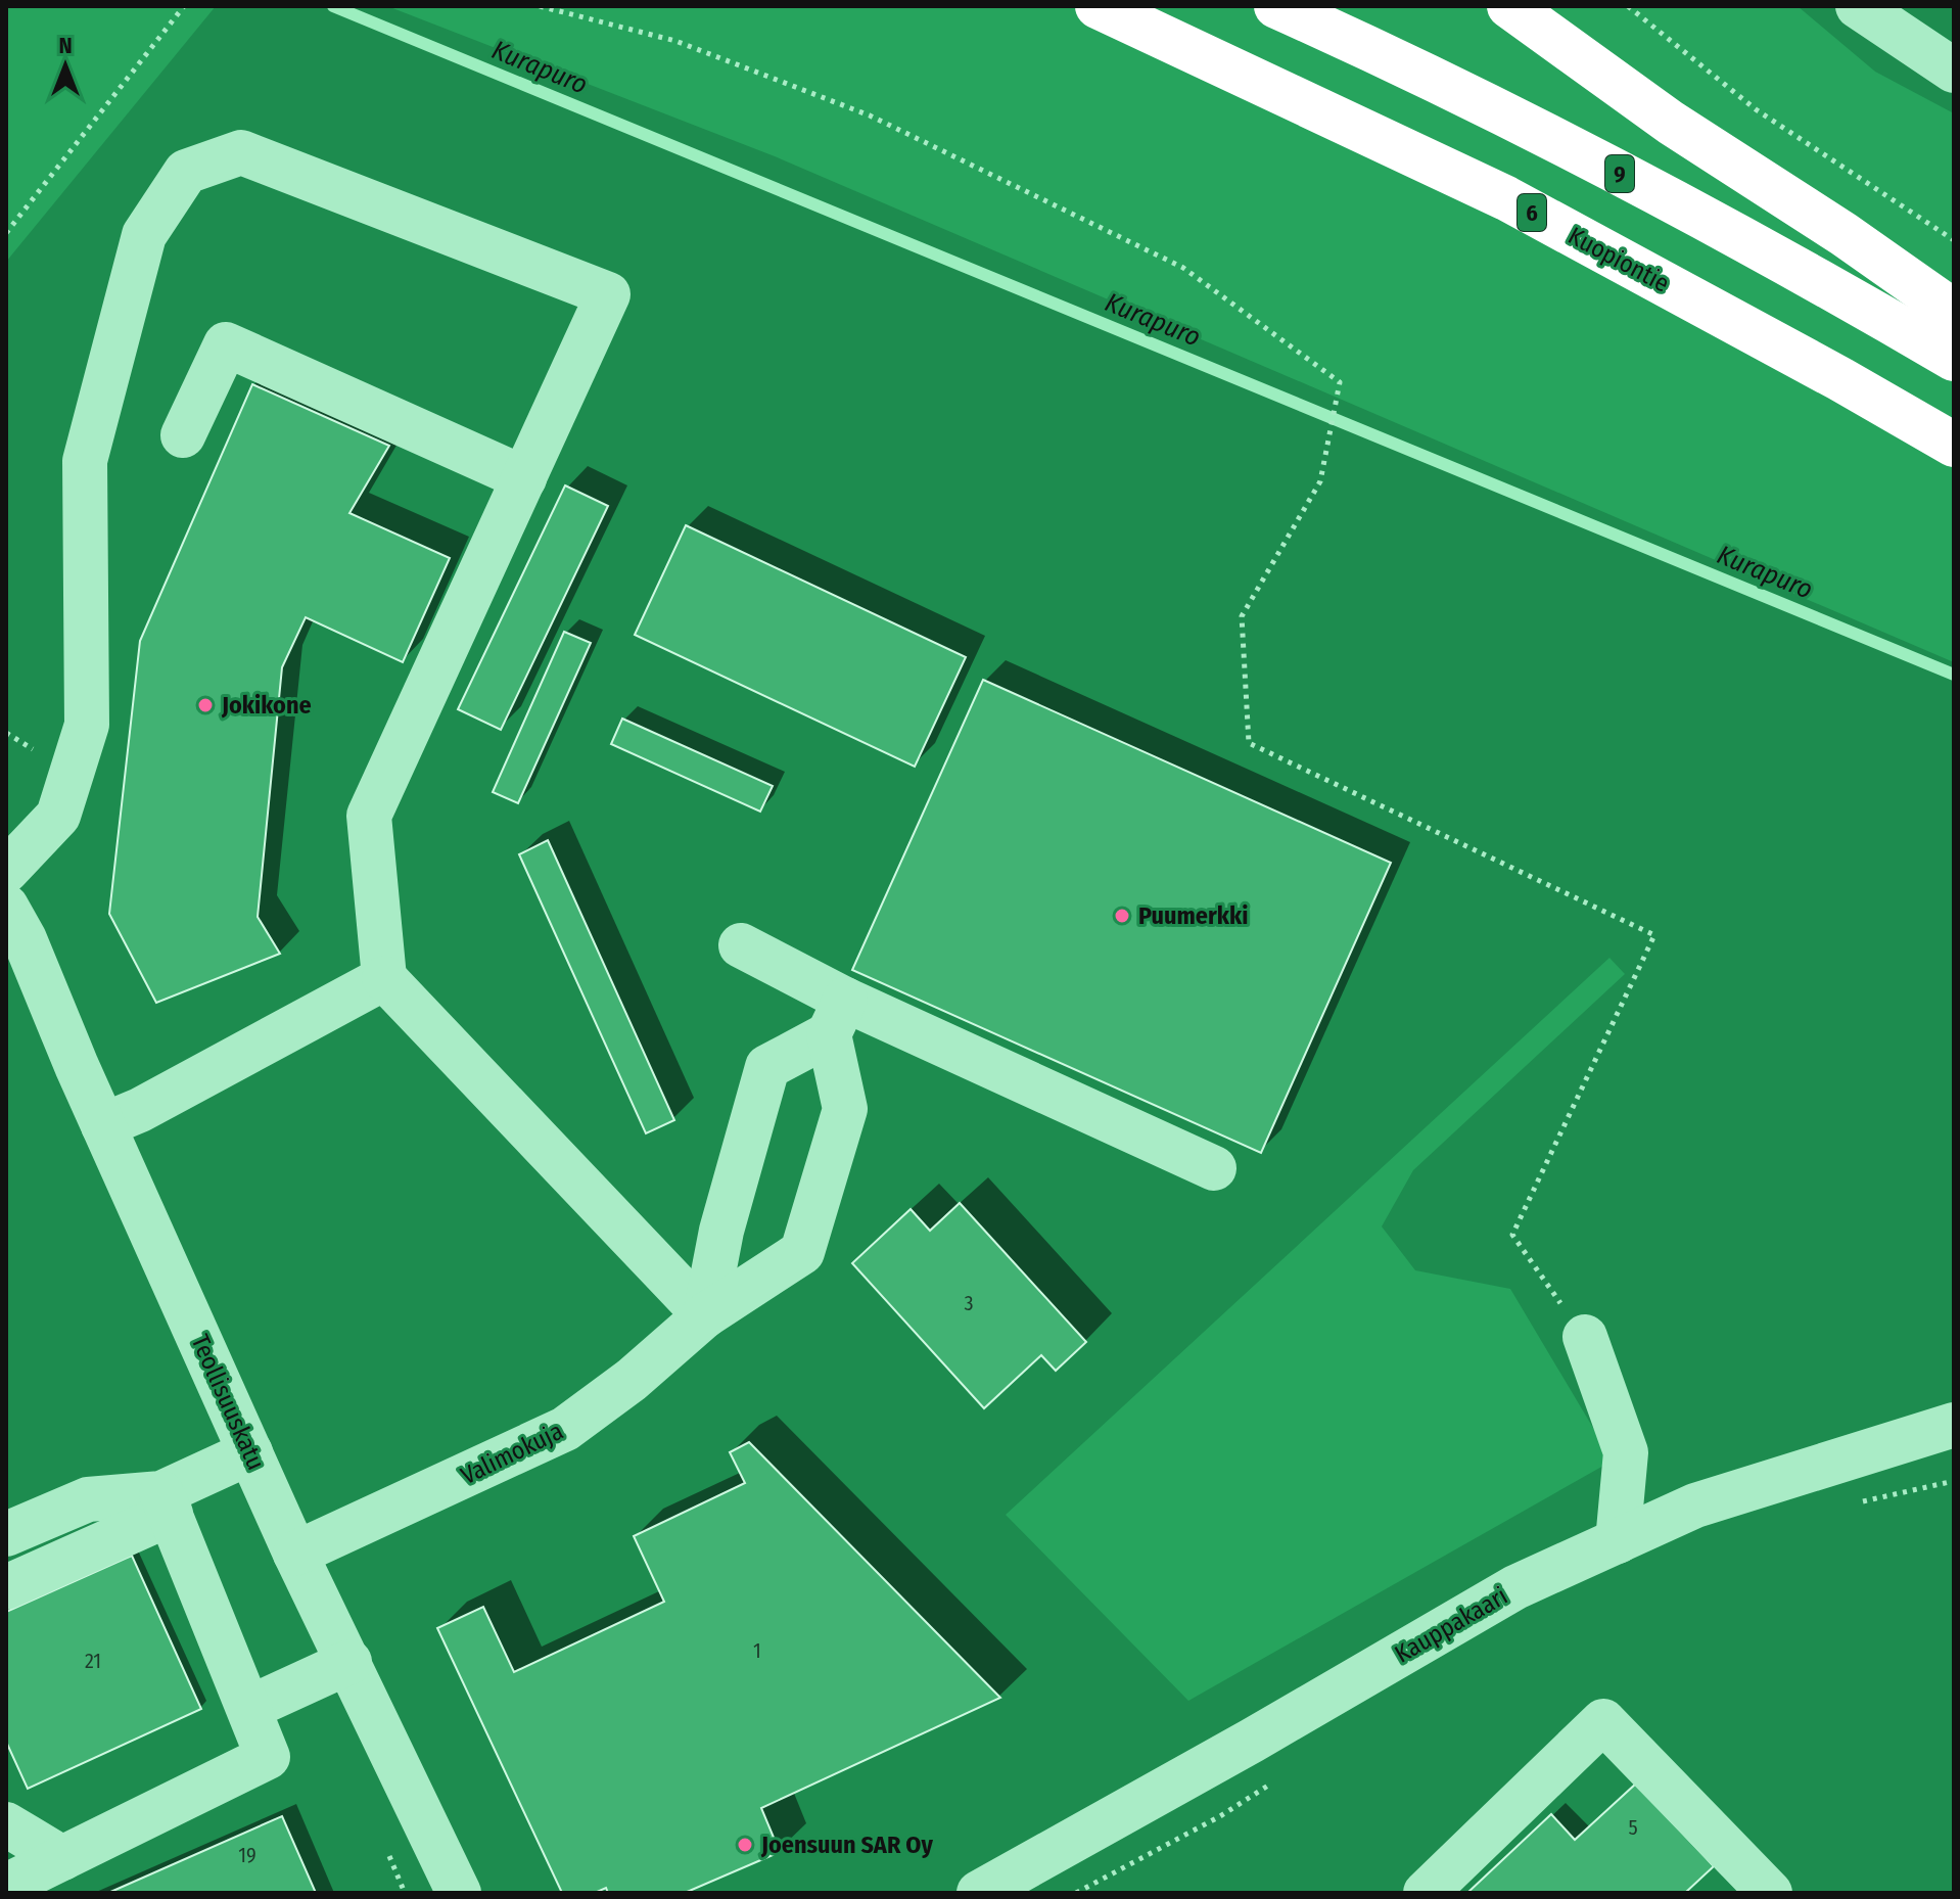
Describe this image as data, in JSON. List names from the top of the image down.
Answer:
{
  "streets": {
    "highway": ["9", "6", "Kuopiontie"],
    "street": ["Teollisuuskatu", "Valimokuja", "Kauppakaari"]
  },
  "crossings": [
    ["Teollisuuskatu", "Valimokuja"]
  ],
  "water": ["Kurapuro"],
  "places": ["Jokikone", "Puumerkki", "Joensuun SAR Oy"],
  "house_numbers": [
    "3",
    "1",
    "21",
    "5",
    "19"
  ],
  "north": "top"
}
